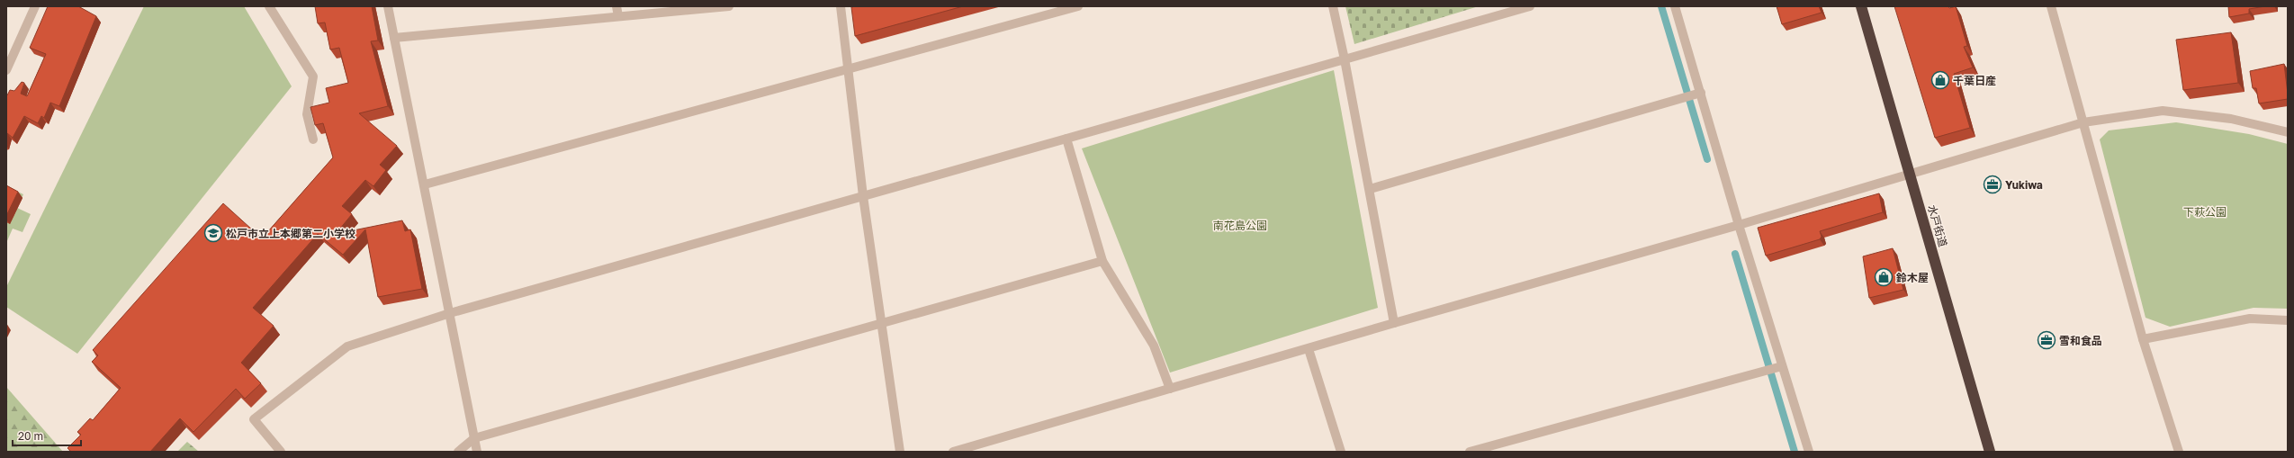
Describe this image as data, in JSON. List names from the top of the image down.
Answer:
{
  "streets": {
    "highway": ["水戸街道"]
  },
  "parks": ["下萩公園", "南花島公園"],
  "places": {
    "shop": ["千葉日産", "鈴木屋"],
    "office": ["Yukiwa", "雪和食品"],
    "school or university": ["松戸市立上本郷第二小学校"]
  },
  "scale_bar": "20 m"
}
